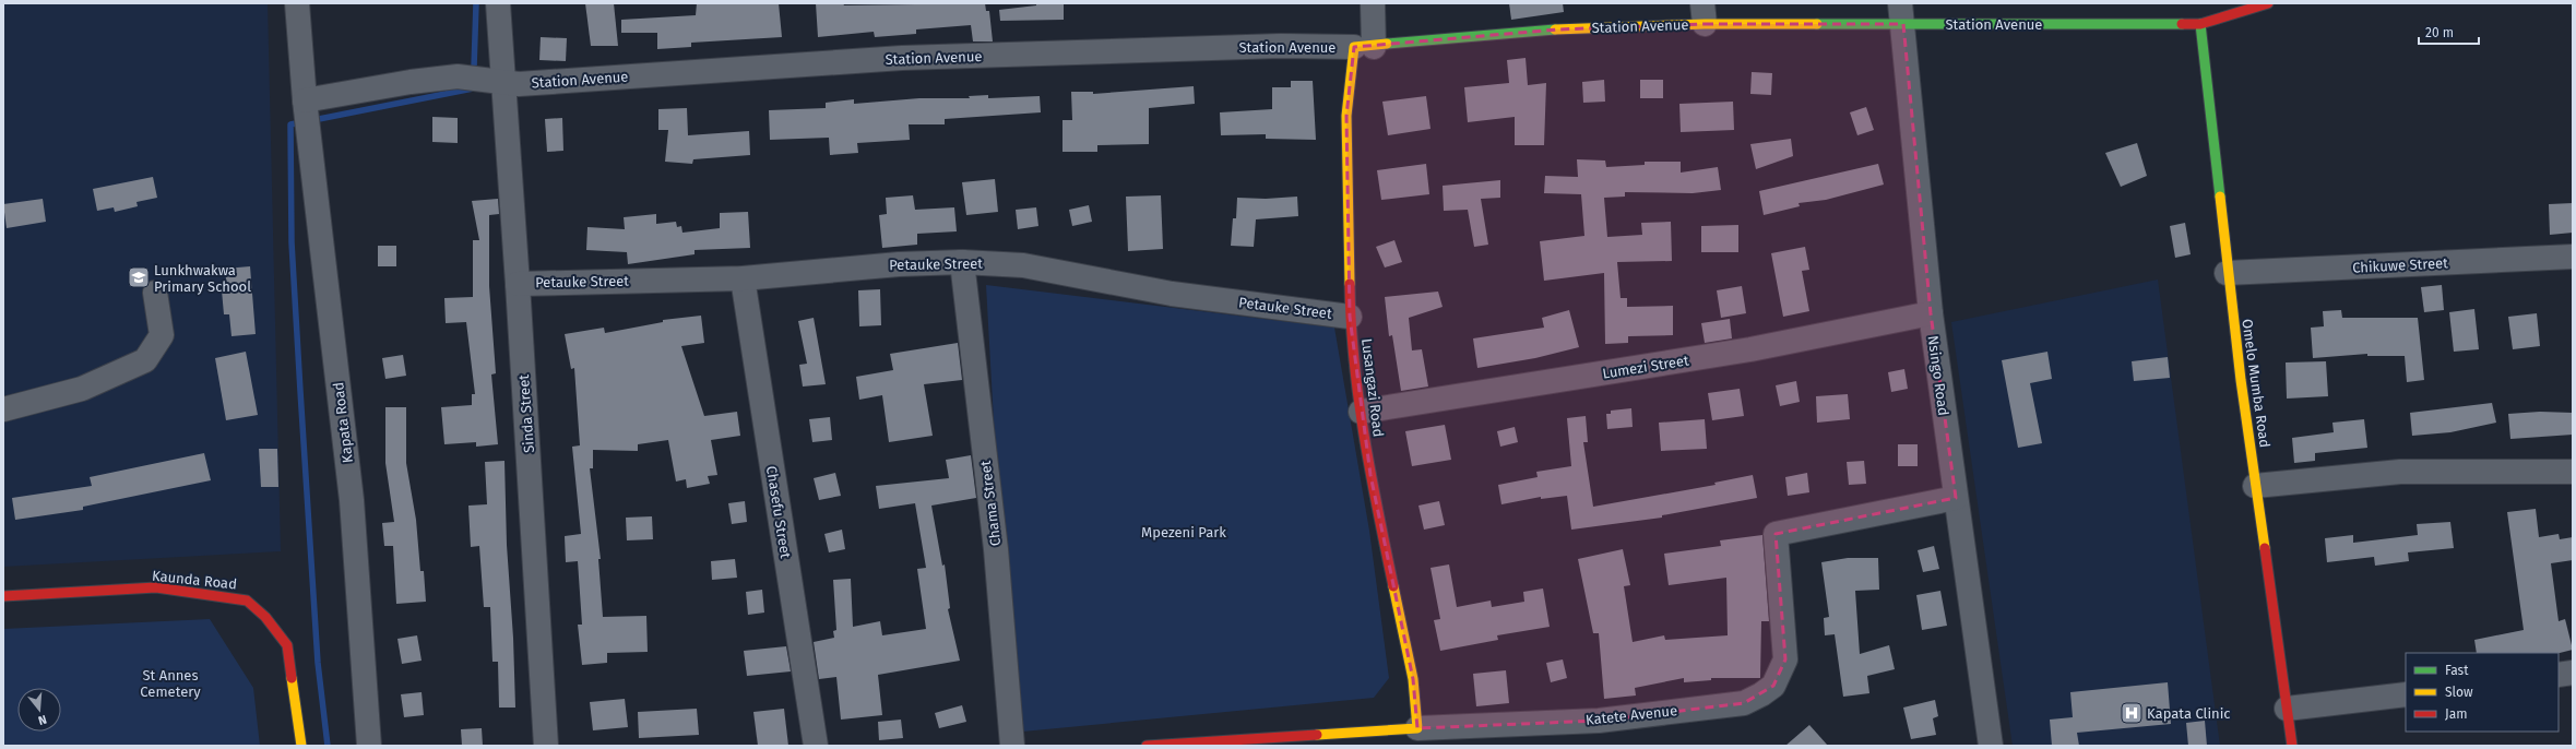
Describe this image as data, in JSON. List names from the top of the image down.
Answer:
{
  "streets": {
    "street": [
      "Station Avenue",
      "Petauke Street",
      "Chikuwe Street",
      "Lumezi Street",
      "Nsingo Road",
      "Omelo Mumba Road",
      "Lusangazi Road",
      "Sinda Street",
      "Kapata Road",
      "Chama Street",
      "Chasefu Street",
      "Kaunda Road",
      "Katete Avenue"
    ]
  },
  "crossings": [
    ["Station Avenue", "Nsingo Road"],
    ["Station Avenue", "Omelo Mumba Road"],
    ["Station Avenue", "Lusangazi Road"],
    ["Station Avenue", "Sinda Street"],
    ["Station Avenue", "Kapata Road"],
    ["Petauke Street", "Lusangazi Road"],
    ["Petauke Street", "Sinda Street"],
    ["Petauke Street", "Chama Street"],
    ["Petauke Street", "Chasefu Street"],
    ["Chikuwe Street", "Omelo Mumba Road"],
    ["Lumezi Street", "Nsingo Road"],
    ["Lumezi Street", "Lusangazi Road"],
    ["Nsingo Road", "Katete Avenue"],
    ["Lusangazi Road", "Katete Avenue"]
  ],
  "parks": ["Mpezeni Park", "St Annes Cemetery"],
  "places": {
    "school or university": ["Lunkhwakwa Primary School"],
    "hospital": ["Kapata Clinic"]
  },
  "legend": ["Fast", "Slow", "Jam"],
  "scale_bar": "20 m",
  "north": "bottom"
}
